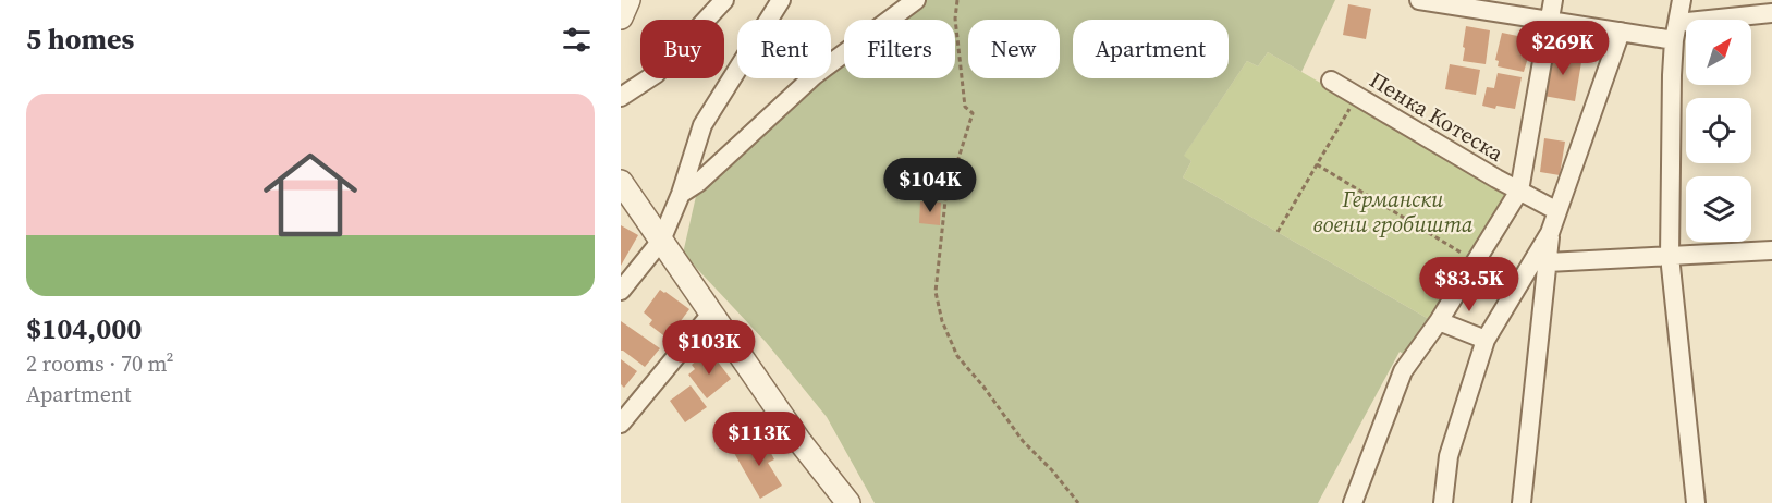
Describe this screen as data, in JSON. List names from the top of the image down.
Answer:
{
  "streets": {
    "street": ["Пенка Котеска"]
  },
  "parks": ["Германски воени гробишта"],
  "north": "top right",
  "page": {
    "heading": "5 homes",
    "chip": [
      "Buy",
      "Rent",
      "Filters",
      "New",
      "Apartment"
    ],
    "price": [
      "$269K",
      "$104K",
      "$83.5K",
      "$103K",
      "$113K"
    ],
    "list": [
      {
        "name": "$104,000",
        "note": "2 rooms · 70 m² · Apartment"
      }
    ]
  }
}
